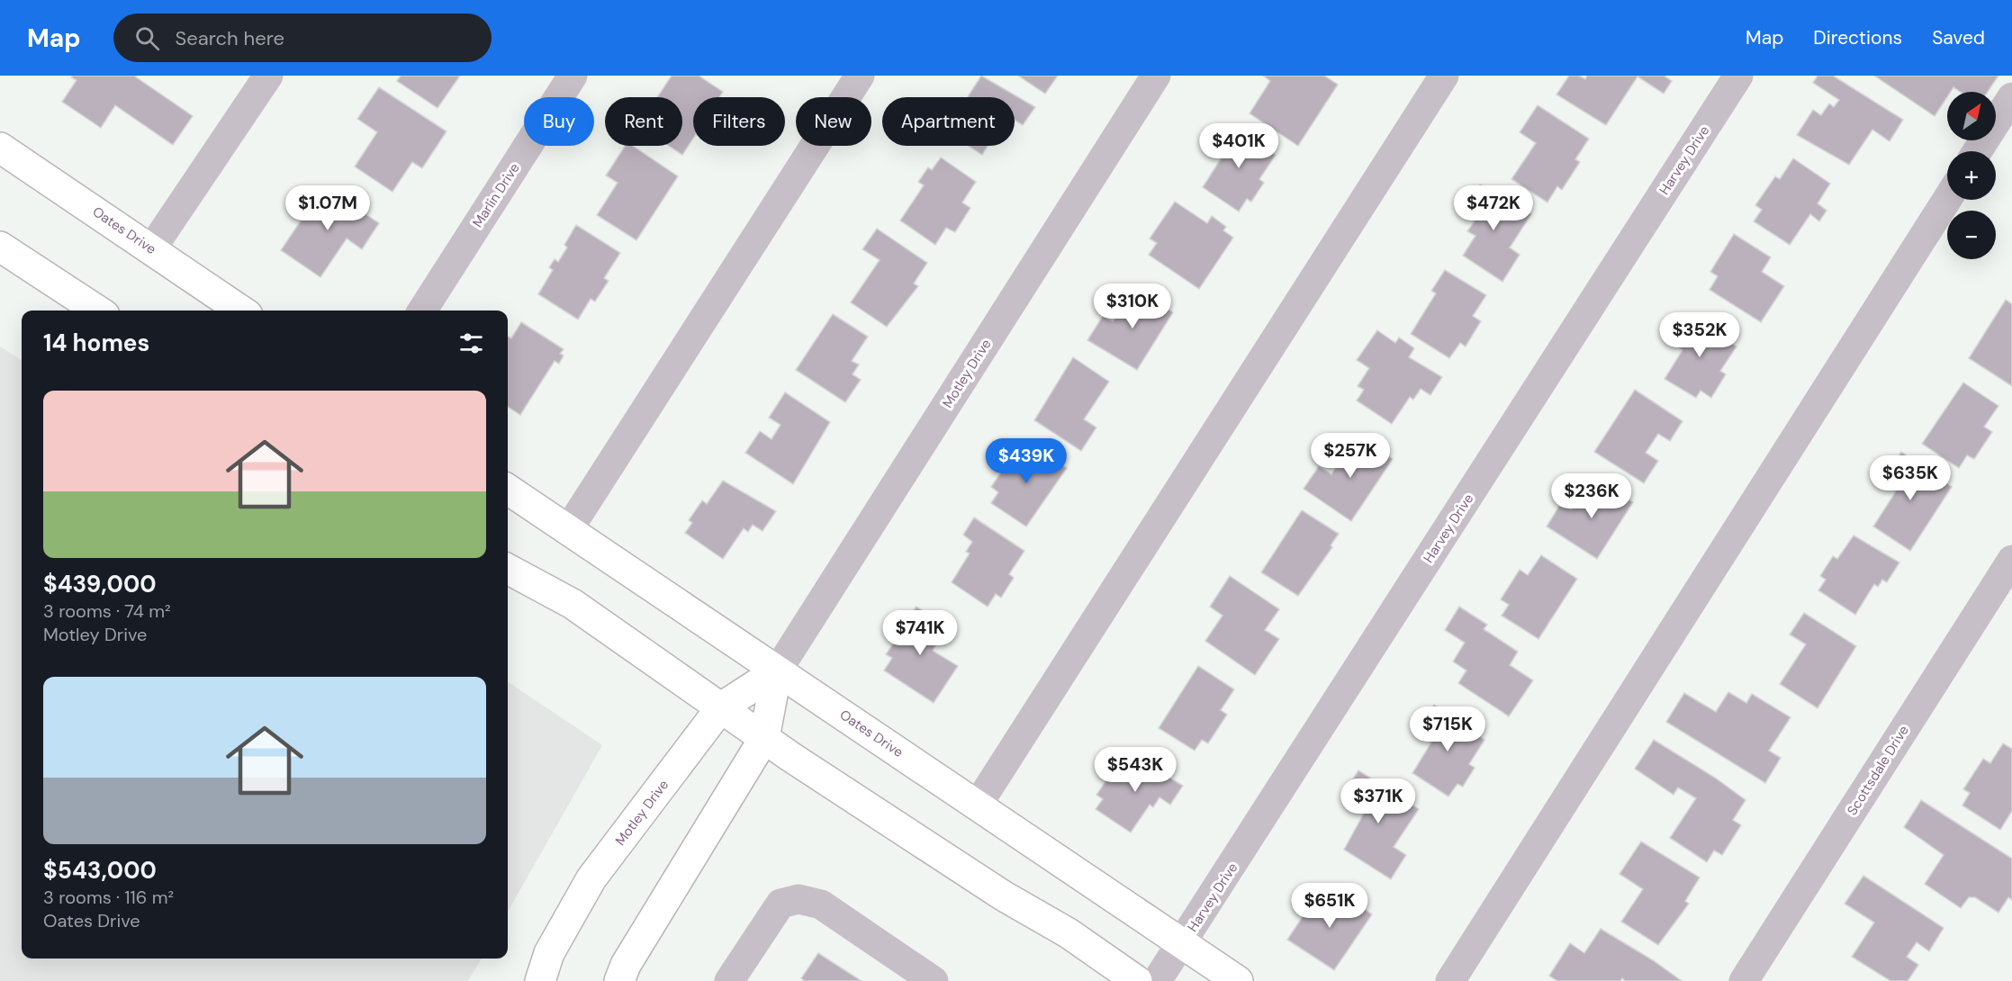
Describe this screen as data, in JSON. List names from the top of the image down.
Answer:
{
  "streets": {
    "main road": ["Oates Drive", "Motley Drive"],
    "street": ["Harvey Drive", "Marlin Drive", "Scottsdale Drive"]
  },
  "crossings": [
    ["Harvey Drive", "Oates Drive"],
    ["Oates Drive", "Motley Drive"]
  ],
  "north": "top right",
  "page": {
    "header": "Map",
    "search": "Search here",
    "nav": ["Map", "Directions", "Saved"],
    "map_buttons": ["+", "−"],
    "chip": [
      "Buy",
      "Rent",
      "Filters",
      "New",
      "Apartment"
    ],
    "price": [
      "$401K",
      "$1.07M",
      "$472K",
      "$310K",
      "$352K",
      "$257K",
      "$439K",
      "$635K",
      "$236K",
      "$741K",
      "$715K",
      "$543K",
      "$371K",
      "$651K"
    ],
    "heading": "14 homes",
    "list": [
      {
        "name": "$439,000",
        "note": "3 rooms · 74 m² · Motley Drive"
      },
      {
        "name": "$543,000",
        "note": "3 rooms · 116 m² · Oates Drive"
      }
    ]
  }
}
